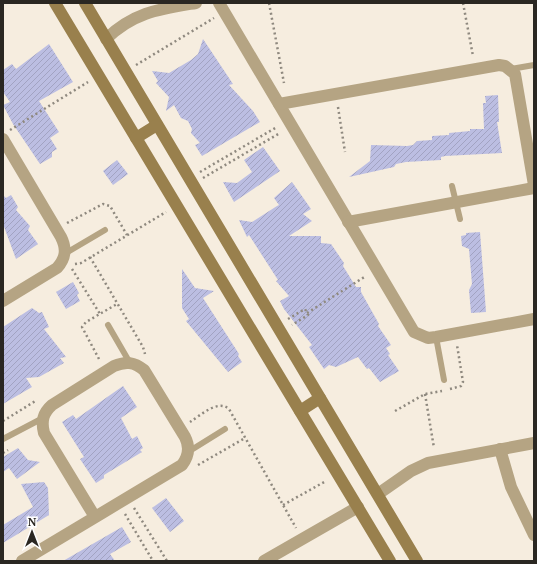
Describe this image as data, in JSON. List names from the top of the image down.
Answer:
{
  "north": "top"
}
